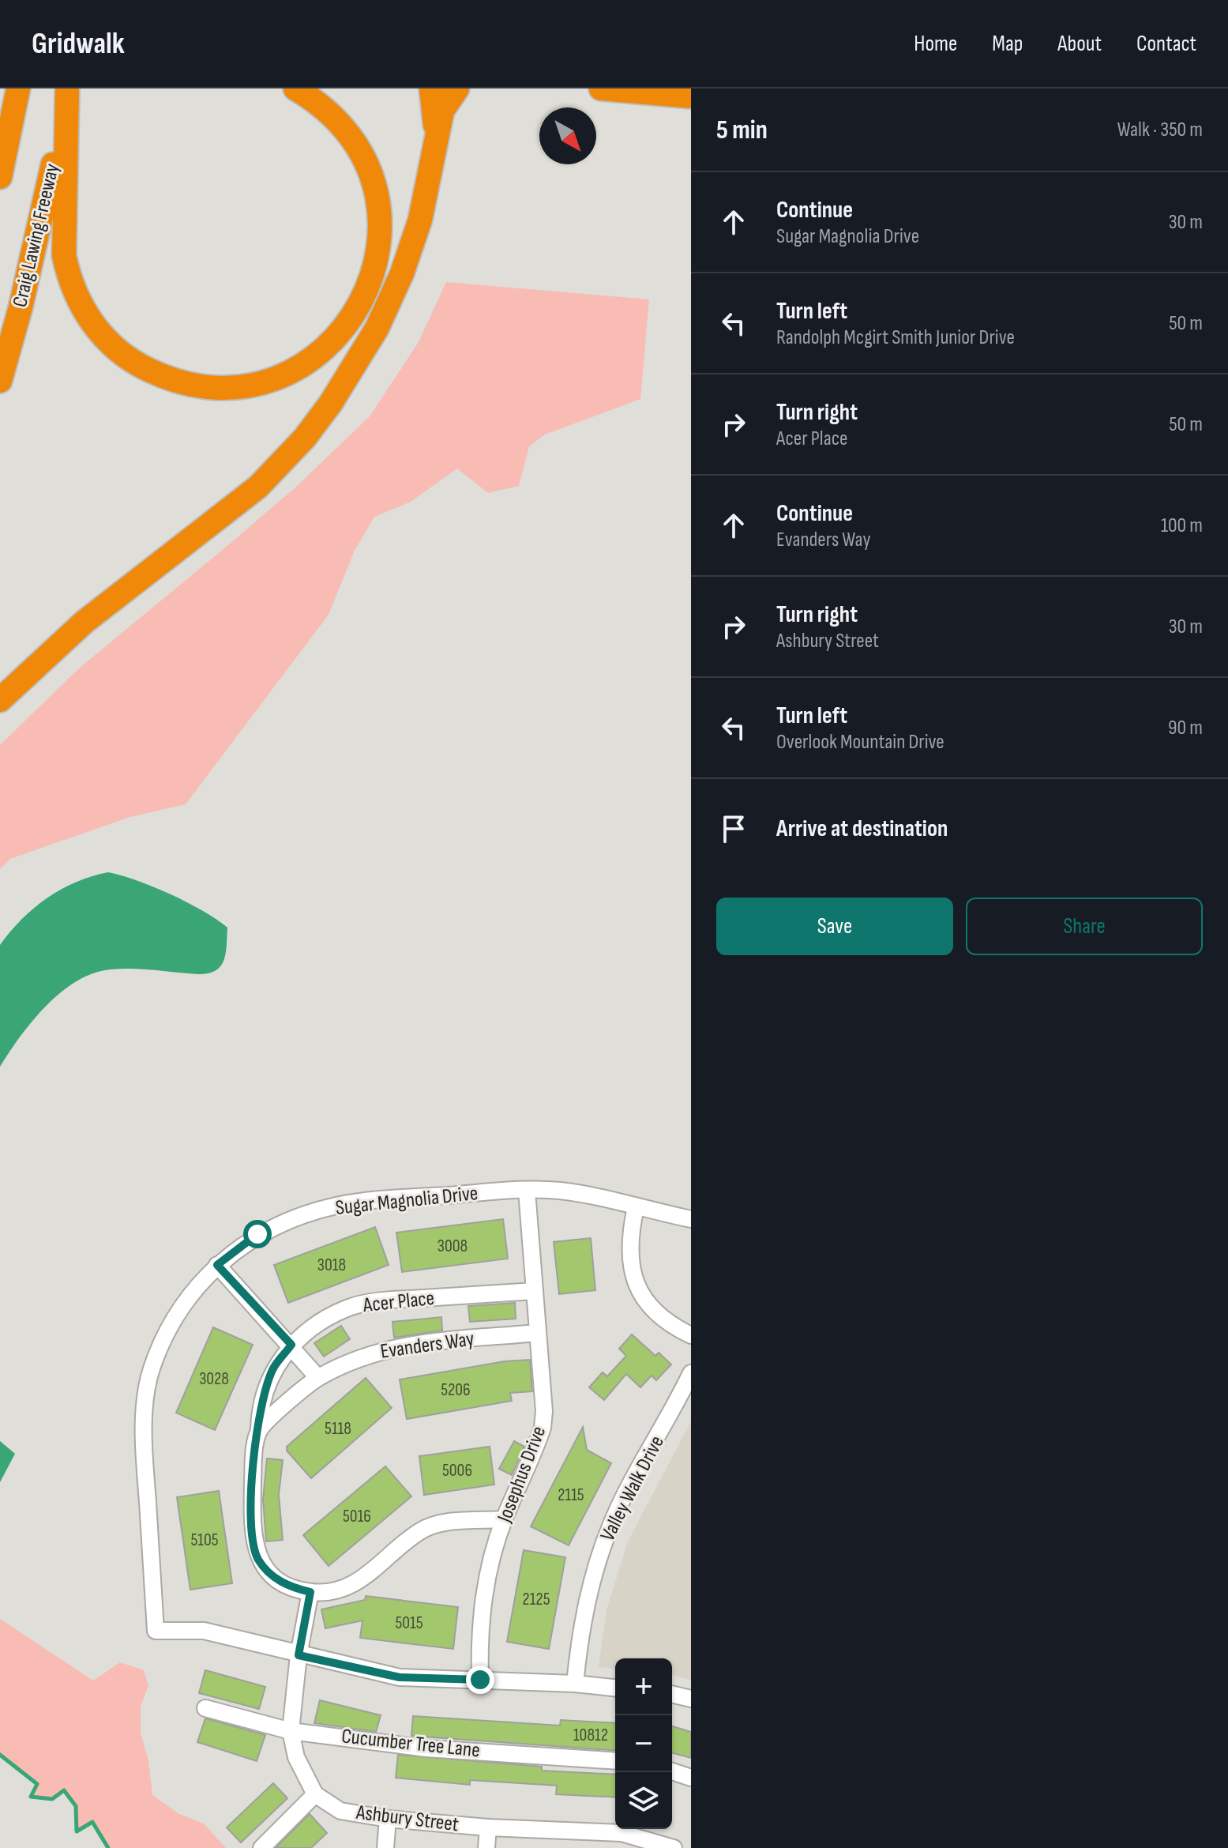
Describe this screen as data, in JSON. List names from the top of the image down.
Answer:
{
  "streets": {
    "highway": ["Craig Lawing Freeway"],
    "street": [
      "Sugar Magnolia Drive",
      "Acer Place",
      "Evanders Way",
      "Josephus Drive",
      "Valley Walk Drive",
      "Cucumber Tree Lane",
      "Ashbury Street"
    ]
  },
  "crossings": [
    ["Sugar Magnolia Drive", "Josephus Drive"],
    ["Acer Place", "Evanders Way"],
    ["Acer Place", "Josephus Drive"],
    ["Evanders Way", "Josephus Drive"]
  ],
  "house_numbers": [
    "3008",
    "3018",
    "3028",
    "5206",
    "5118",
    "5006",
    "2115",
    "5016",
    "5105",
    "2125",
    "5015",
    "10812"
  ],
  "north": "bottom right",
  "page": {
    "header": "Gridwalk",
    "nav": [
      "Home",
      "Map",
      "About",
      "Contact"
    ],
    "heading": ["5 min", "Walk · 350 m"],
    "list": [
      ["Continue", "Sugar Magnolia Drive", "30 m"],
      ["Turn left", "Randolph Mcgirt Smith Junior Drive", "50 m"],
      ["Turn right", "Acer Place", "50 m"],
      ["Continue", "Evanders Way", "100 m"],
      ["Turn right", "Ashbury Street", "30 m"],
      ["Turn left", "Overlook Mountain Drive", "90 m"],
      "Arrive at destination"
    ],
    "buttons": ["Save", "Share"],
    "map_buttons": ["+", "−"]
  }
}
